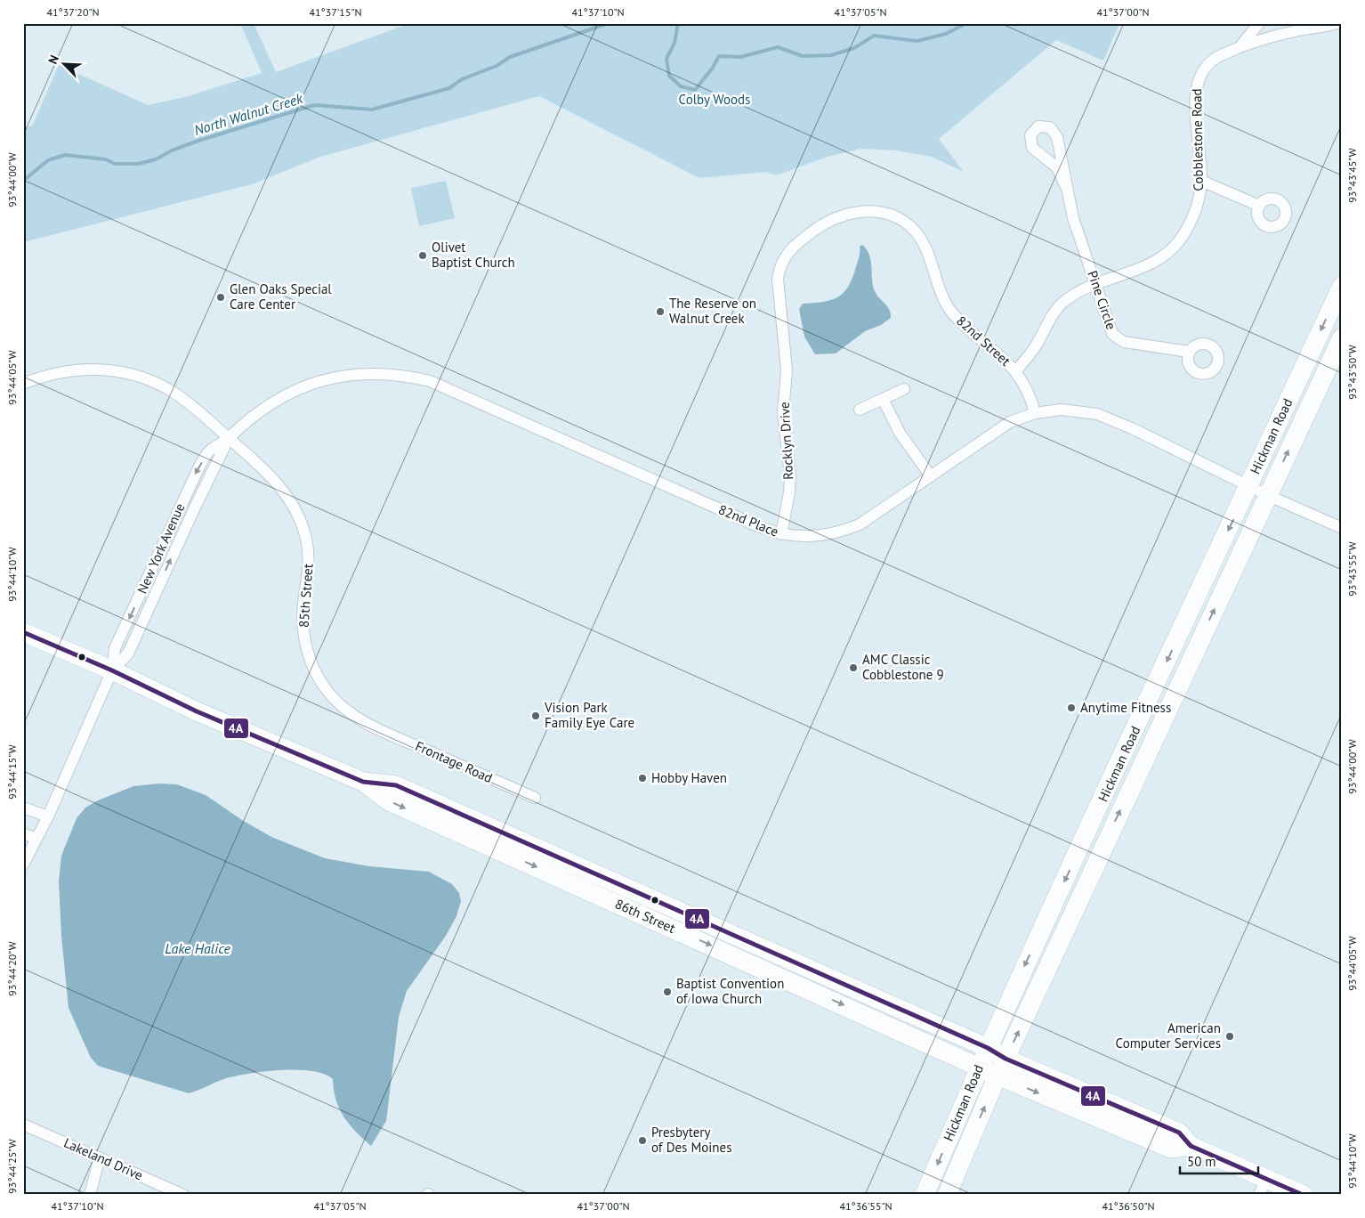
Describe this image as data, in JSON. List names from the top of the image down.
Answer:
{
  "streets": {
    "main road": ["Hickman Road", "86th Street"],
    "street": [
      "Cobblestone Road",
      "Pine Circle",
      "82nd Street",
      "Rocklyn Drive",
      "82nd Place",
      "New York Avenue",
      "85th Street",
      "Frontage Road",
      "Lakeland Drive"
    ]
  },
  "crossings": [
    ["Cobblestone Road", "Pine Circle"],
    ["Cobblestone Road", "82nd Street"],
    ["82nd Street", "Rocklyn Drive"],
    ["82nd Street", "82nd Place"],
    ["Hickman Road", "86th Street"],
    ["Rocklyn Drive", "82nd Place"],
    ["82nd Place", "New York Avenue"],
    ["New York Avenue", "85th Street"],
    ["New York Avenue", "86th Street"],
    ["85th Street", "Frontage Road"]
  ],
  "water": ["North Walnut Creek", "Lake Halice"],
  "parks": ["Colby Woods"],
  "places": [
    "Olivet Baptist Church",
    "Glen Oaks Special Care Center",
    "The Reserve on Walnut Creek",
    "AMC Classic Cobblestone 9",
    "Anytime Fitness",
    "Vision Park Family Eye Care",
    "Hobby Haven",
    "Baptist Convention of Iowa Church",
    "American Computer Services",
    "Presbytery of Des Moines"
  ],
  "lines": ["transit line 4A"],
  "scale_bar": "50 m",
  "north": "top left",
  "coordinates": [
    "41°37'20\"N",
    "41°37'15\"N",
    "41°37'10\"N",
    "41°37'05\"N",
    "41°37'00\"N",
    "93°43'45\"W",
    "93°44'00\"W",
    "93°43'50\"W",
    "93°44'05\"W",
    "93°43'55\"W",
    "93°44'10\"W",
    "93°44'15\"W",
    "93°44'20\"W",
    "93°44'25\"W",
    "41°36'55\"N",
    "41°36'50\"N"
  ]
}
